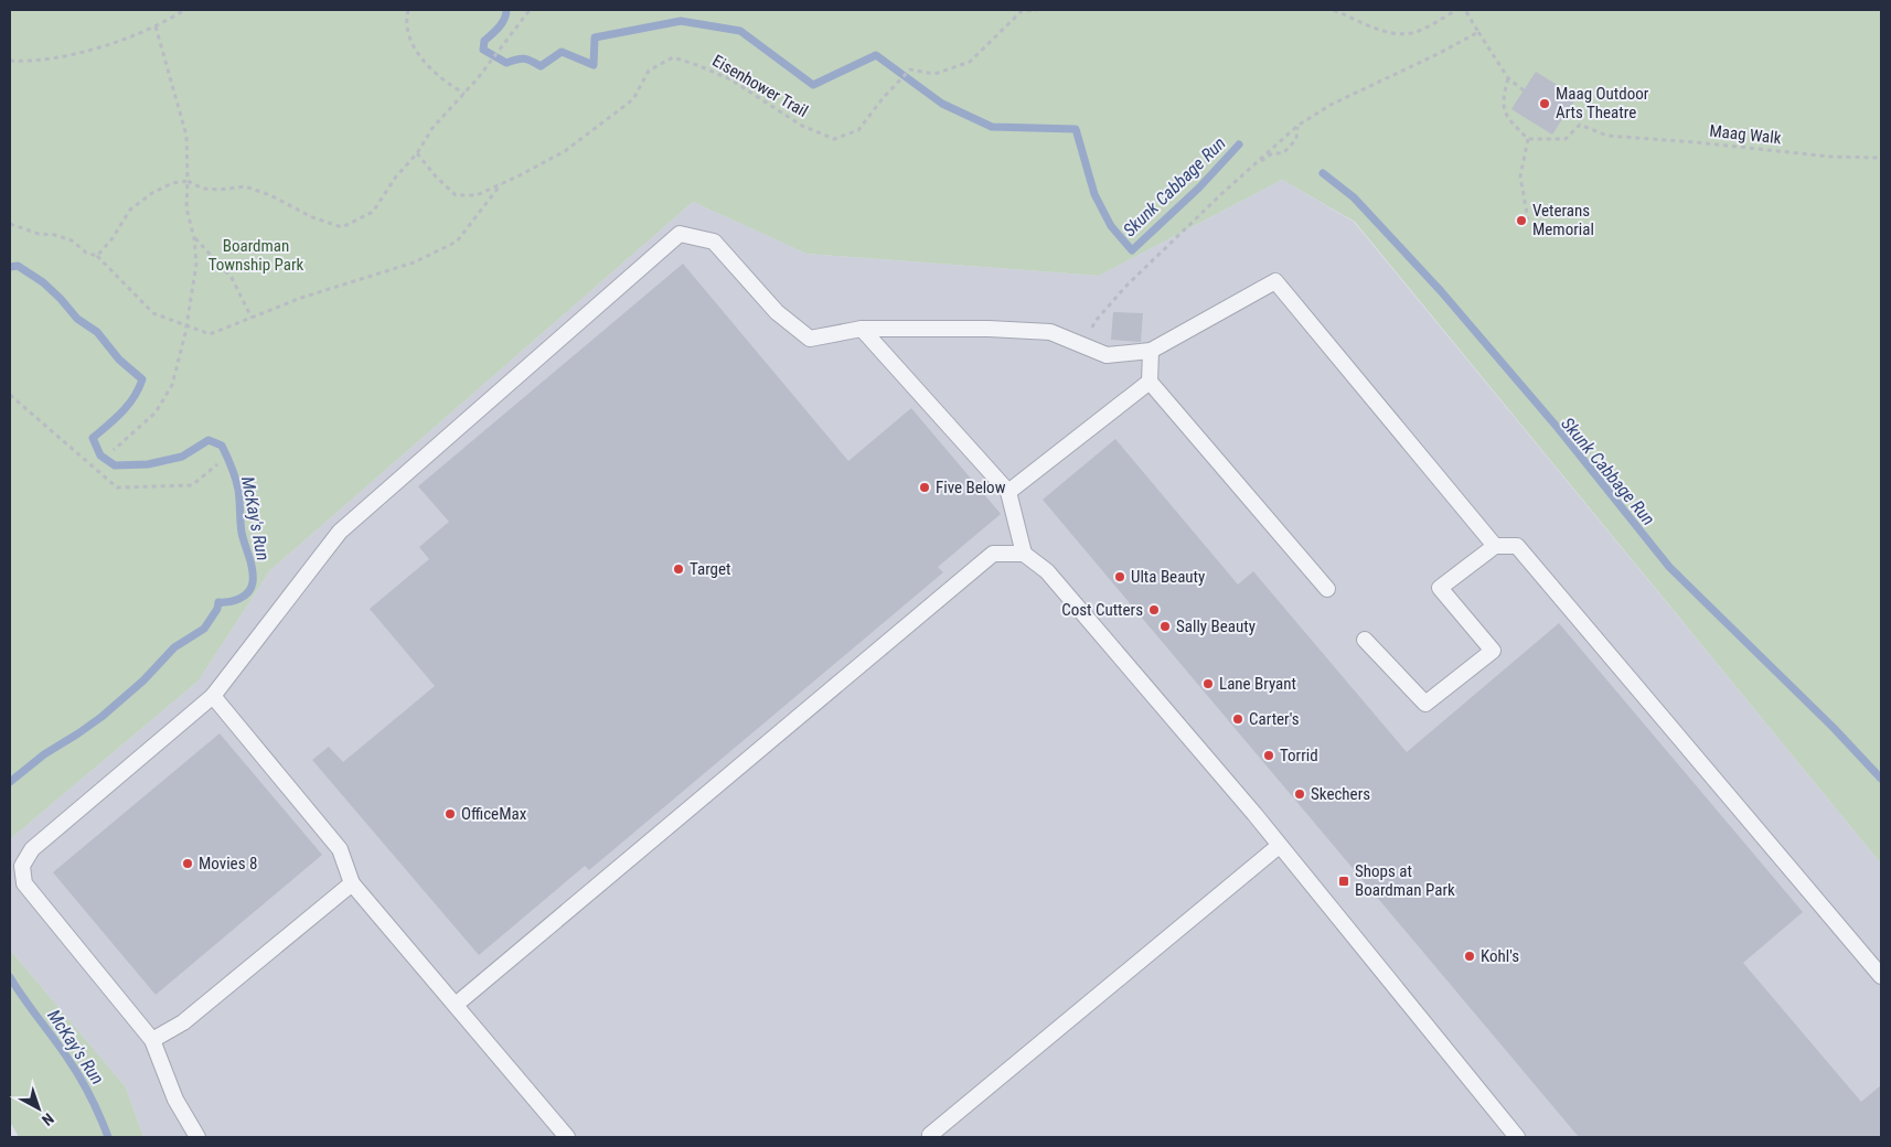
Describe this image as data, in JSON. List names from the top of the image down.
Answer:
{
  "streets": {
    "path": ["Eisenhower Trail", "Maag Walk"]
  },
  "water": ["Skunk Cabbage Run", "McKay's Run"],
  "parks": ["Boardman Township Park"],
  "places": {
    "other": [
      "Maag Outdoor Arts Theatre",
      "Veterans Memorial",
      "Five Below",
      "Target",
      "Ulta Beauty",
      "Cost Cutters",
      "Sally Beauty",
      "Lane Bryant",
      "Carter's",
      "Torrid",
      "Skechers",
      "OfficeMax",
      "Movies 8",
      "Kohl's"
    ],
    "transit": ["Shops at Boardman Park"]
  },
  "north": "bottom right"
}
